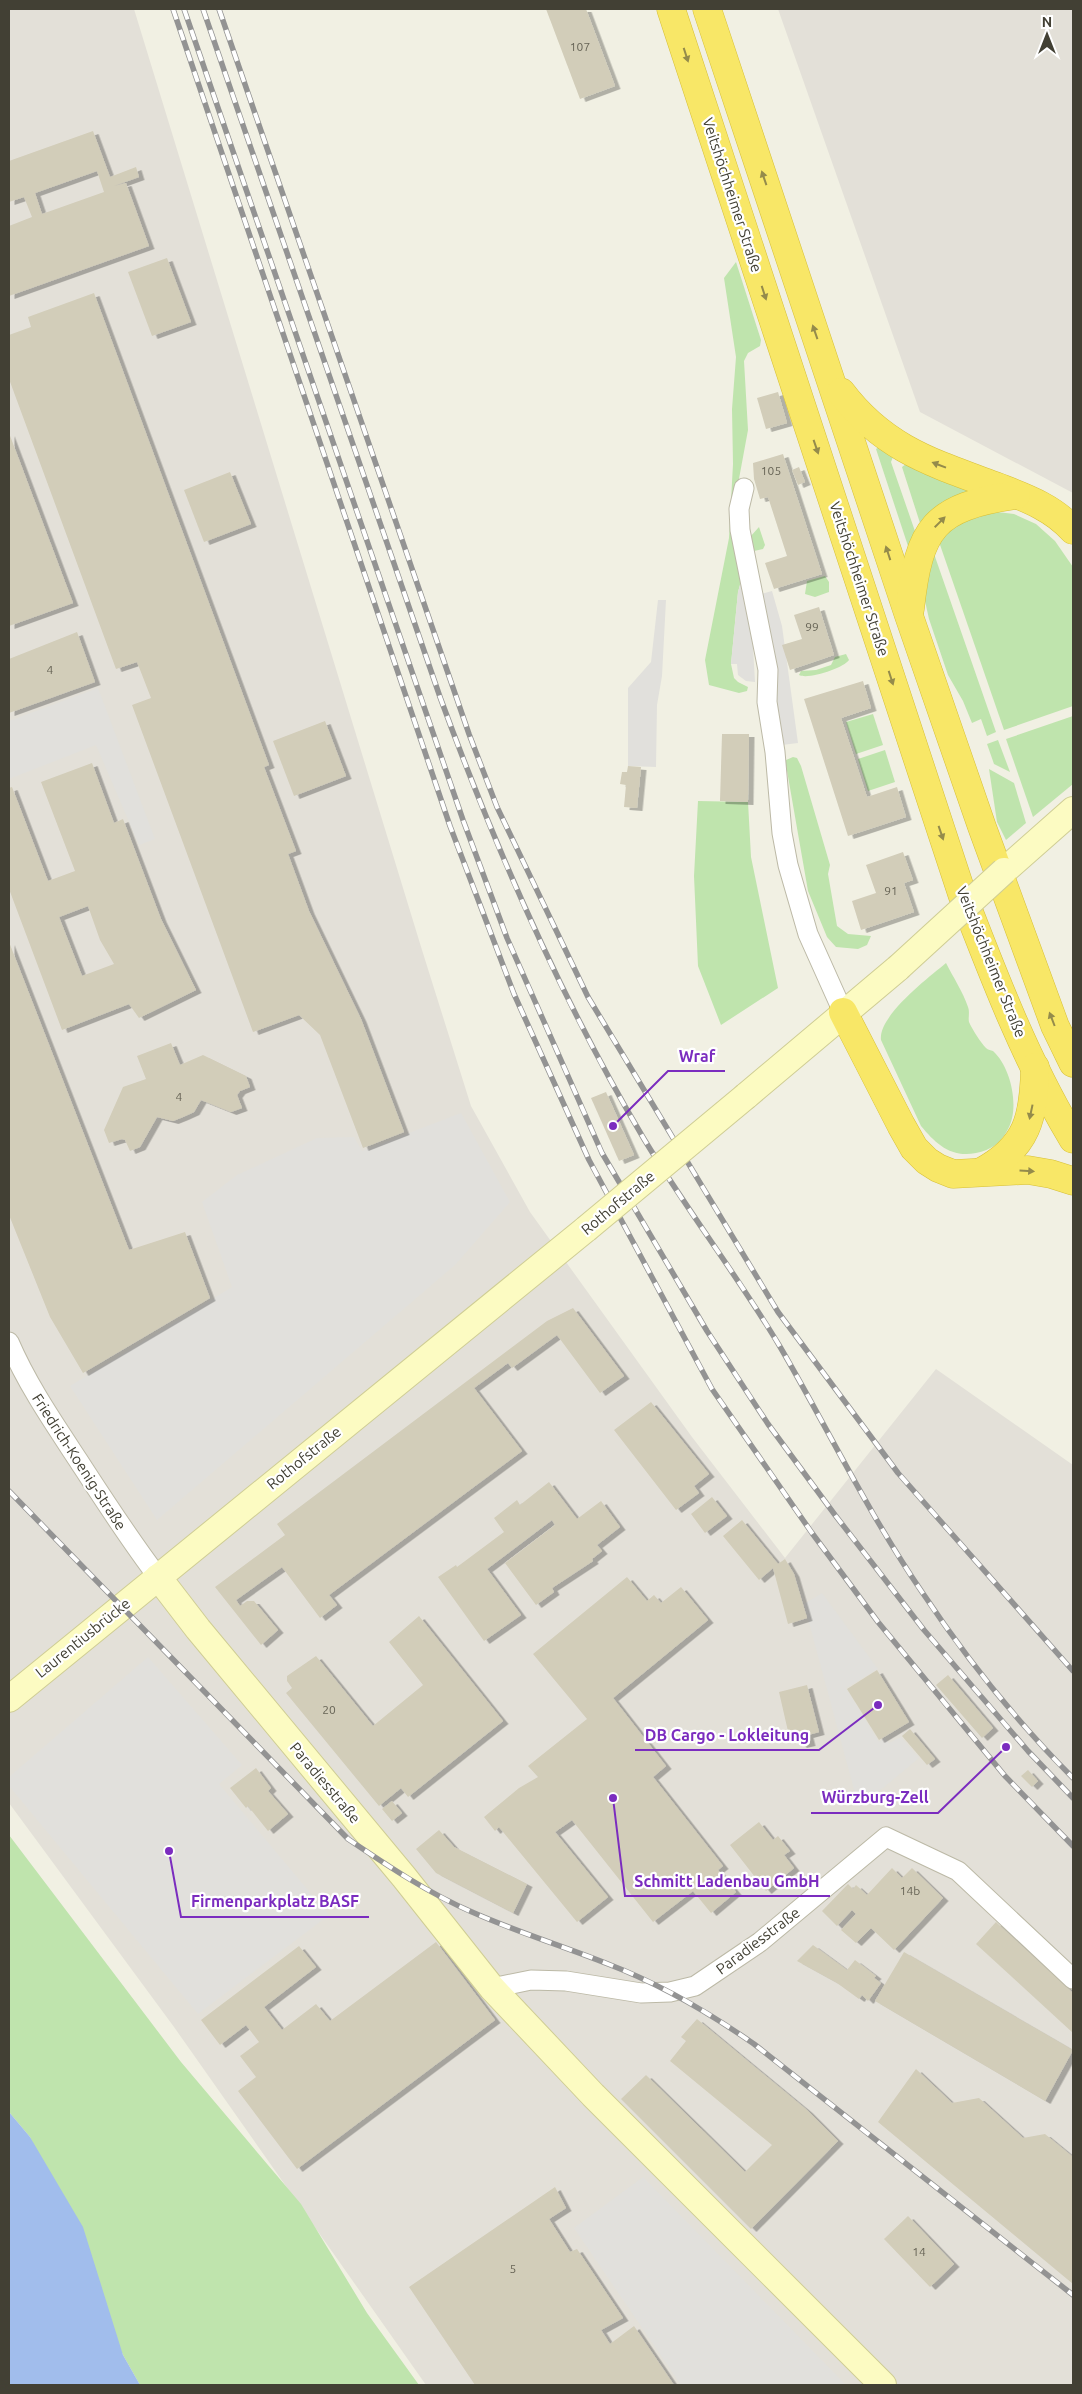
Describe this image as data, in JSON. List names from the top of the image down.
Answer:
{
  "streets": {
    "highway": ["Veitshöchheimer Straße"],
    "main road": ["Rothofstraße", "Laurentiusbrücke", "Paradiesstraße"],
    "street": ["Friedrich-Koenig-Straße"]
  },
  "crossings": [
    ["Rothofstraße", "Friedrich-Koenig-Straße"],
    ["Rothofstraße", "Laurentiusbrücke"],
    ["Rothofstraße", "Paradiesstraße"],
    ["Friedrich-Koenig-Straße", "Laurentiusbrücke"],
    ["Friedrich-Koenig-Straße", "Paradiesstraße"],
    ["Laurentiusbrücke", "Paradiesstraße"]
  ],
  "places": [
    "Wraf",
    "DB Cargo - Lokleitung",
    "Würzburg-Zell",
    "Schmitt Ladenbau GmbH",
    "Firmenparkplatz BASF"
  ],
  "house_numbers": [
    "107",
    "105",
    "99",
    "4",
    "91",
    "4",
    "20",
    "14b",
    "14",
    "5"
  ],
  "north": "top"
}
